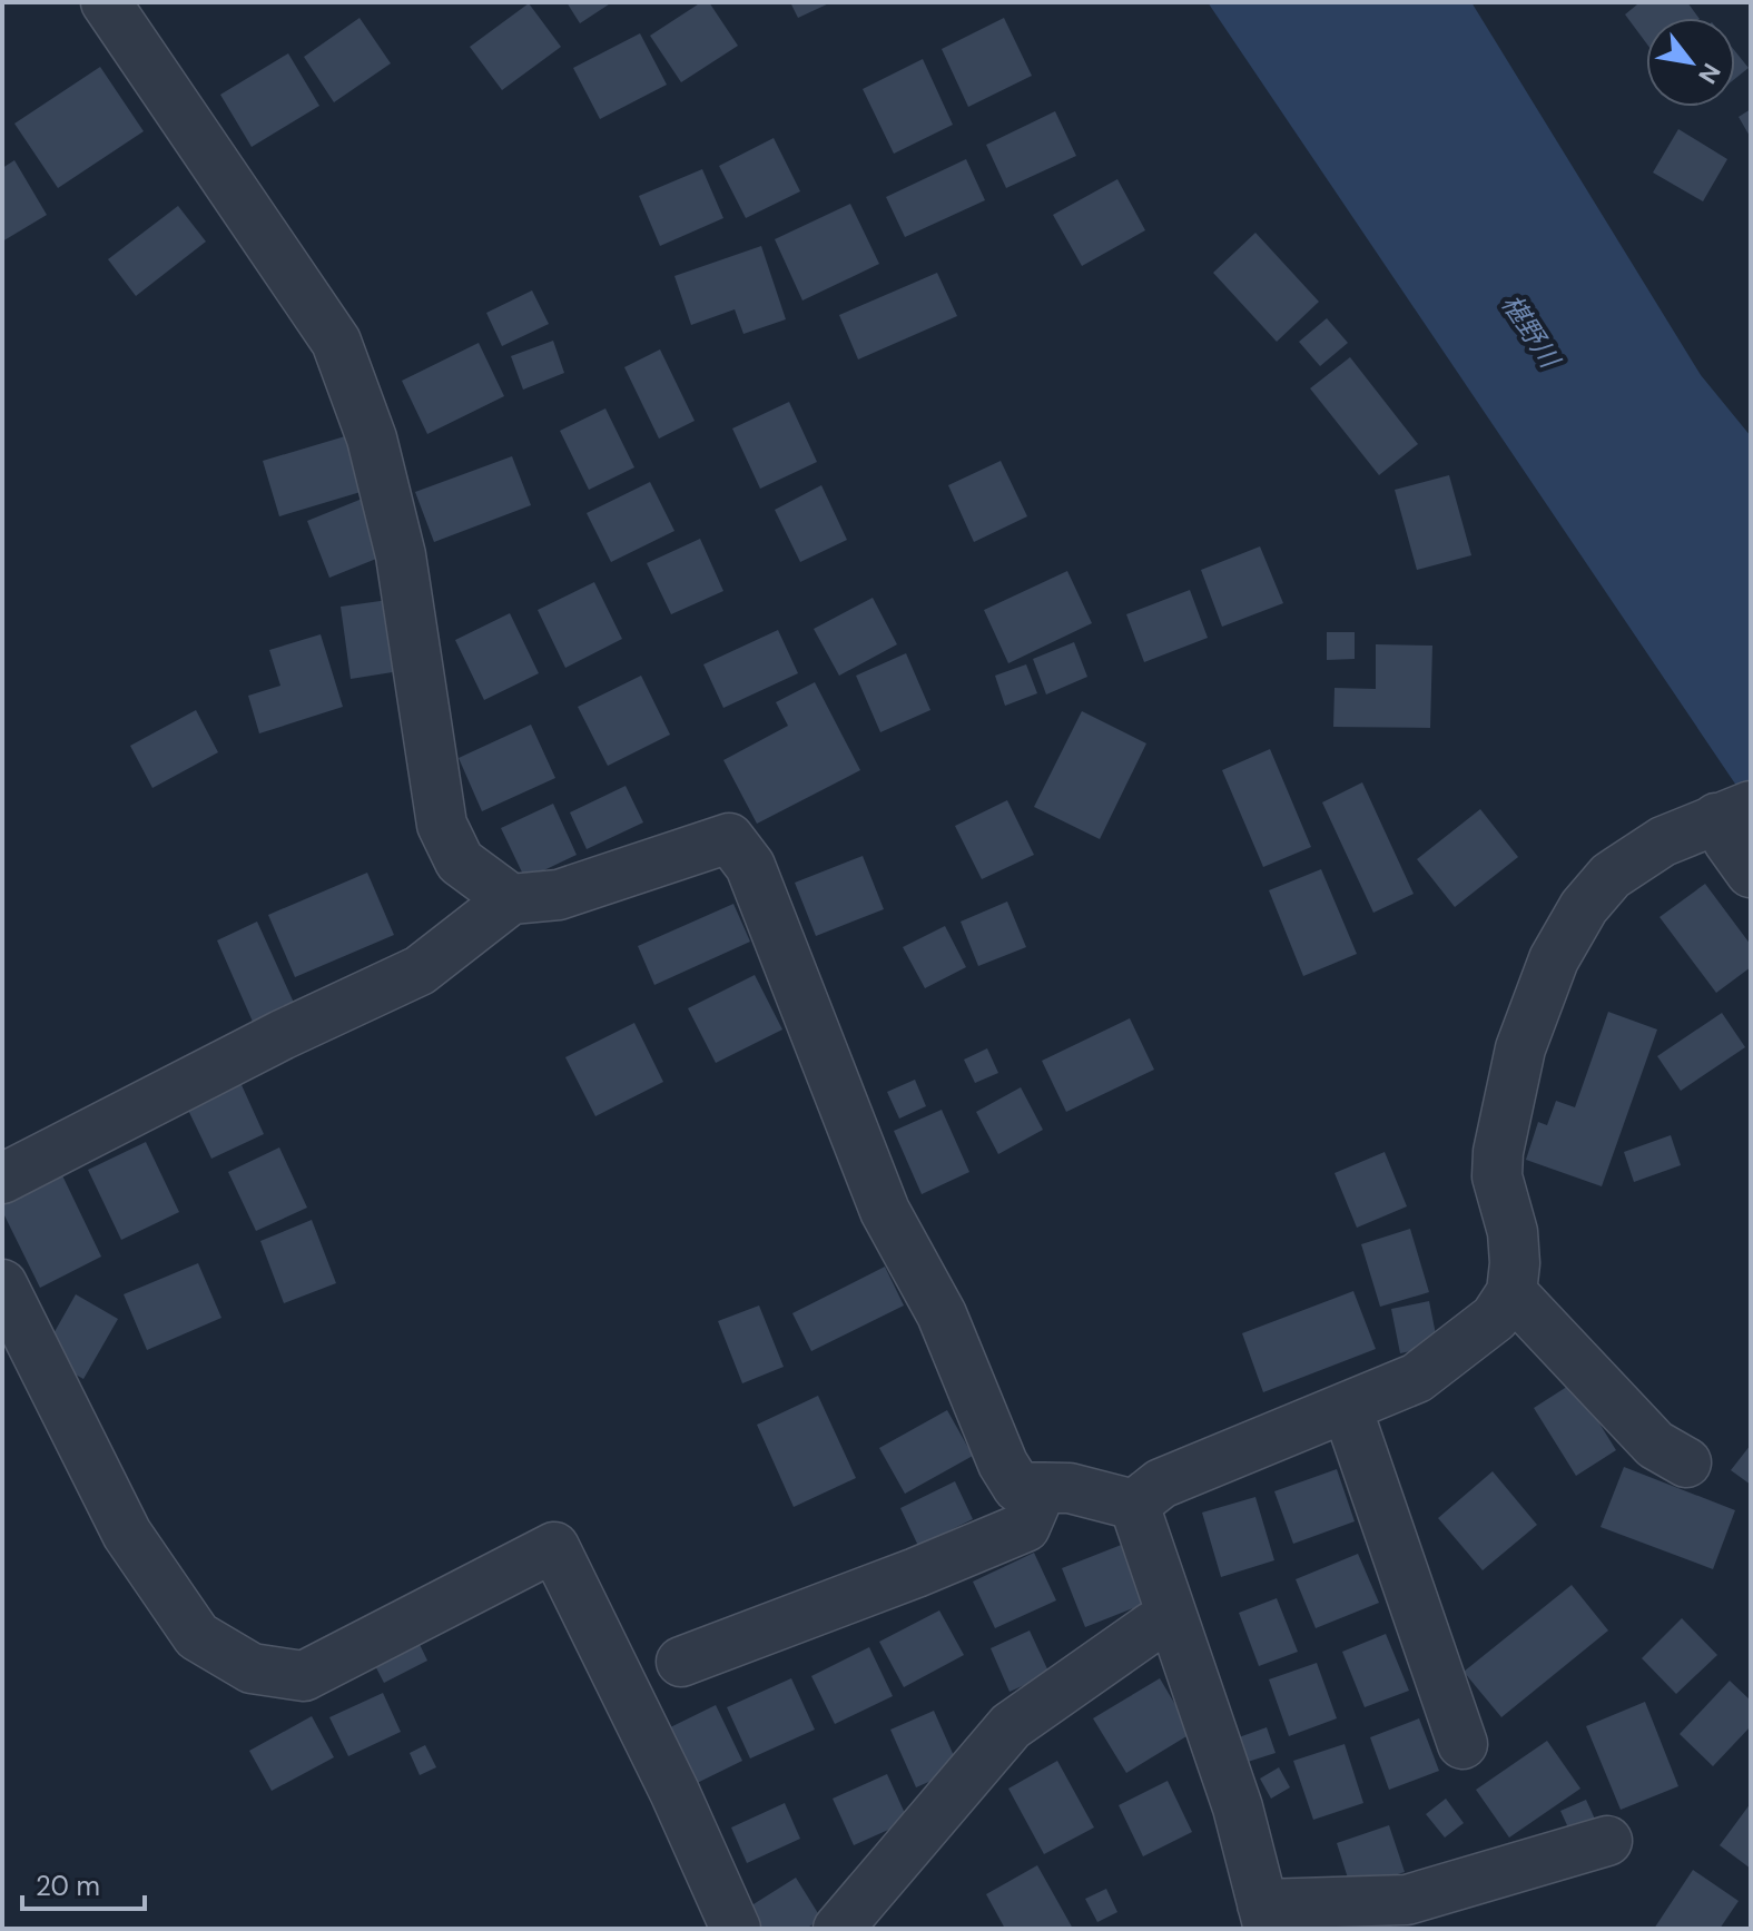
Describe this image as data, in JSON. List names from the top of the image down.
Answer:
{
  "water": ["椹野川"],
  "scale_bar": "20 m",
  "north": "bottom right"
}
